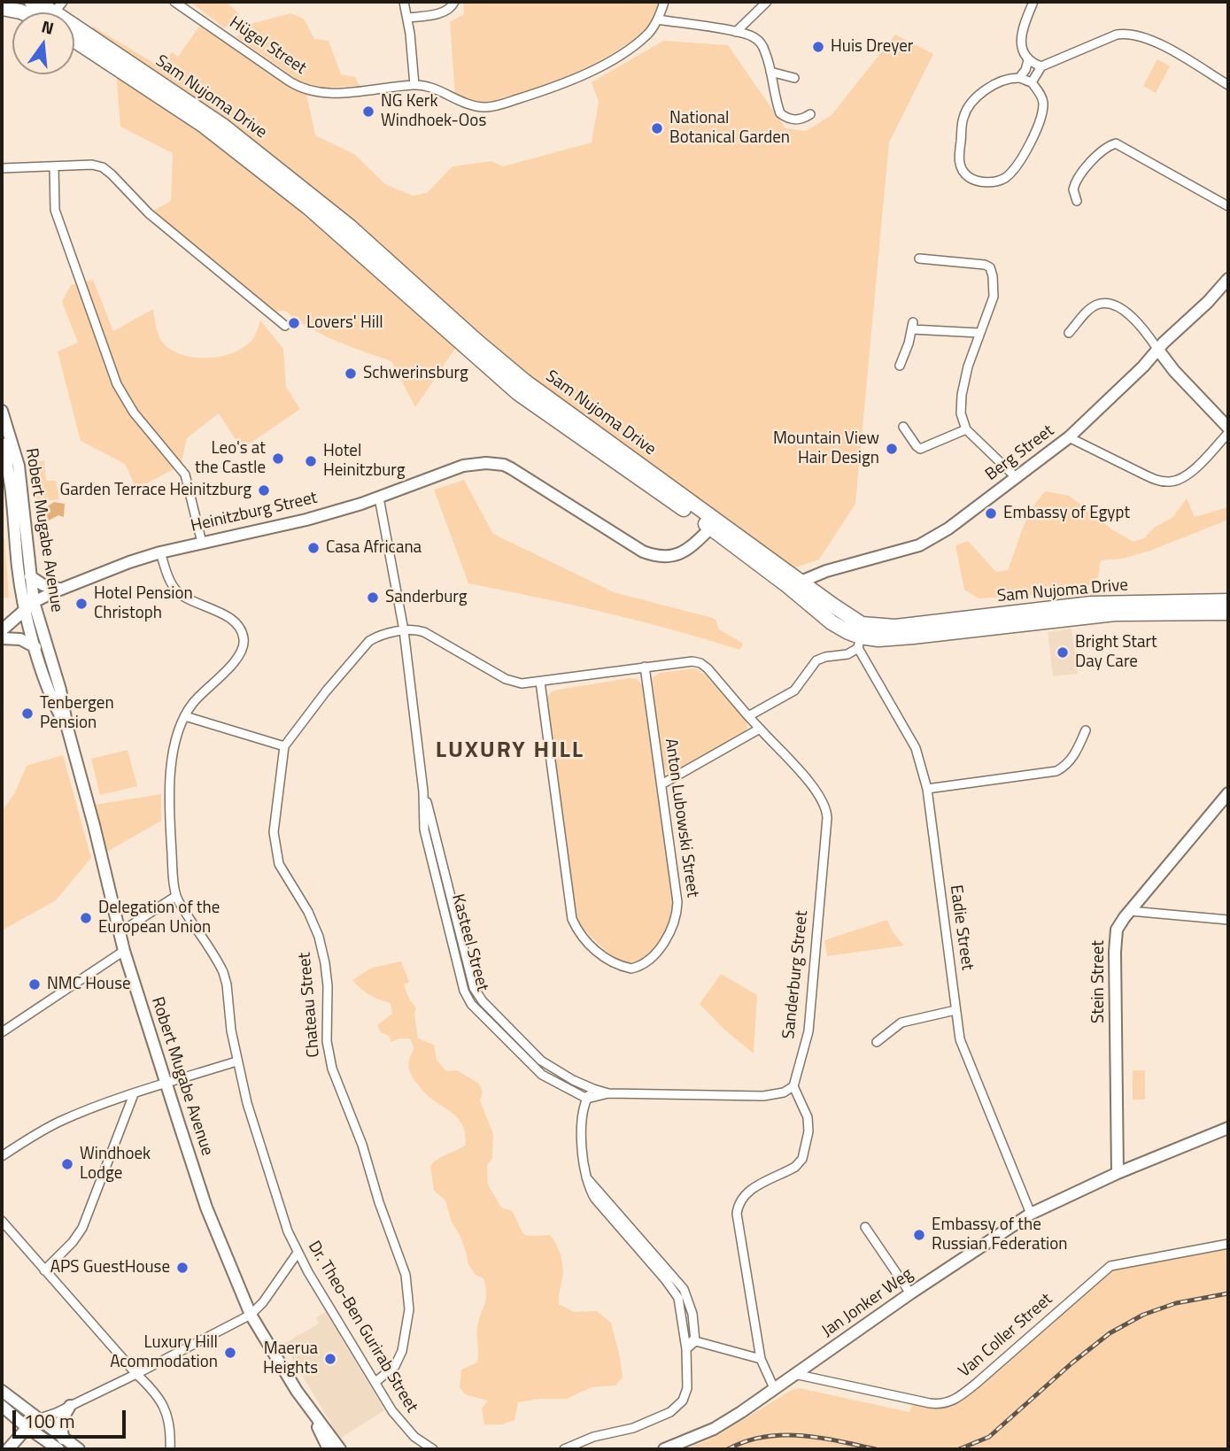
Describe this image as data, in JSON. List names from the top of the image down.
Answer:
{
  "streets": {
    "highway": ["Sam Nujoma Drive"],
    "main road": [
      "Berg Street",
      "Heinitzburg Street",
      "Robert Mugabe Avenue",
      "Stein Street",
      "Jan Jonker Weg"
    ],
    "street": [
      "Hügel Street",
      "Anton Lubowski Street",
      "Eadie Street",
      "Kasteel Street",
      "Sanderburg Street",
      "Chateau Street",
      "Dr. Theo-Ben Gurirab Street",
      "Van Coller Street"
    ]
  },
  "crossings": [
    ["Sam Nujoma Drive", "Berg Street"],
    ["Sam Nujoma Drive", "Heinitzburg Street"],
    ["Sam Nujoma Drive", "Eadie Street"],
    ["Heinitzburg Street", "Robert Mugabe Avenue"],
    ["Heinitzburg Street", "Kasteel Street"],
    ["Heinitzburg Street", "Dr. Theo-Ben Gurirab Street"],
    ["Eadie Street", "Jan Jonker Weg"],
    ["Kasteel Street", "Sanderburg Street"],
    ["Stein Street", "Jan Jonker Weg"],
    ["Chateau Street", "Dr. Theo-Ben Gurirab Street"],
    ["Jan Jonker Weg", "Van Coller Street"]
  ],
  "districts": ["LUXURY HILL"],
  "places": [
    "Huis Dreyer",
    "NG Kerk Windhoek-Oos",
    "National Botanical Garden",
    "Lovers' Hill",
    "Schwerinsburg",
    "Mountain View Hair Design",
    "Leo's at the Castle",
    "Hotel Heinitzburg",
    "Garden Terrace Heinitzburg",
    "Embassy of Egypt",
    "Casa Africana",
    "Sanderburg",
    "Hotel Pension Christoph",
    "Bright Start Day Care",
    "Tenbergen Pension",
    "Delegation of the European Union",
    "NMC House",
    "Windhoek Lodge",
    "Embassy of the Russian Federation",
    "APS GuestHouse",
    "Luxury Hill Acommodation",
    "Maerua Heights"
  ],
  "scale_bar": "100 m",
  "north": "top"
}
